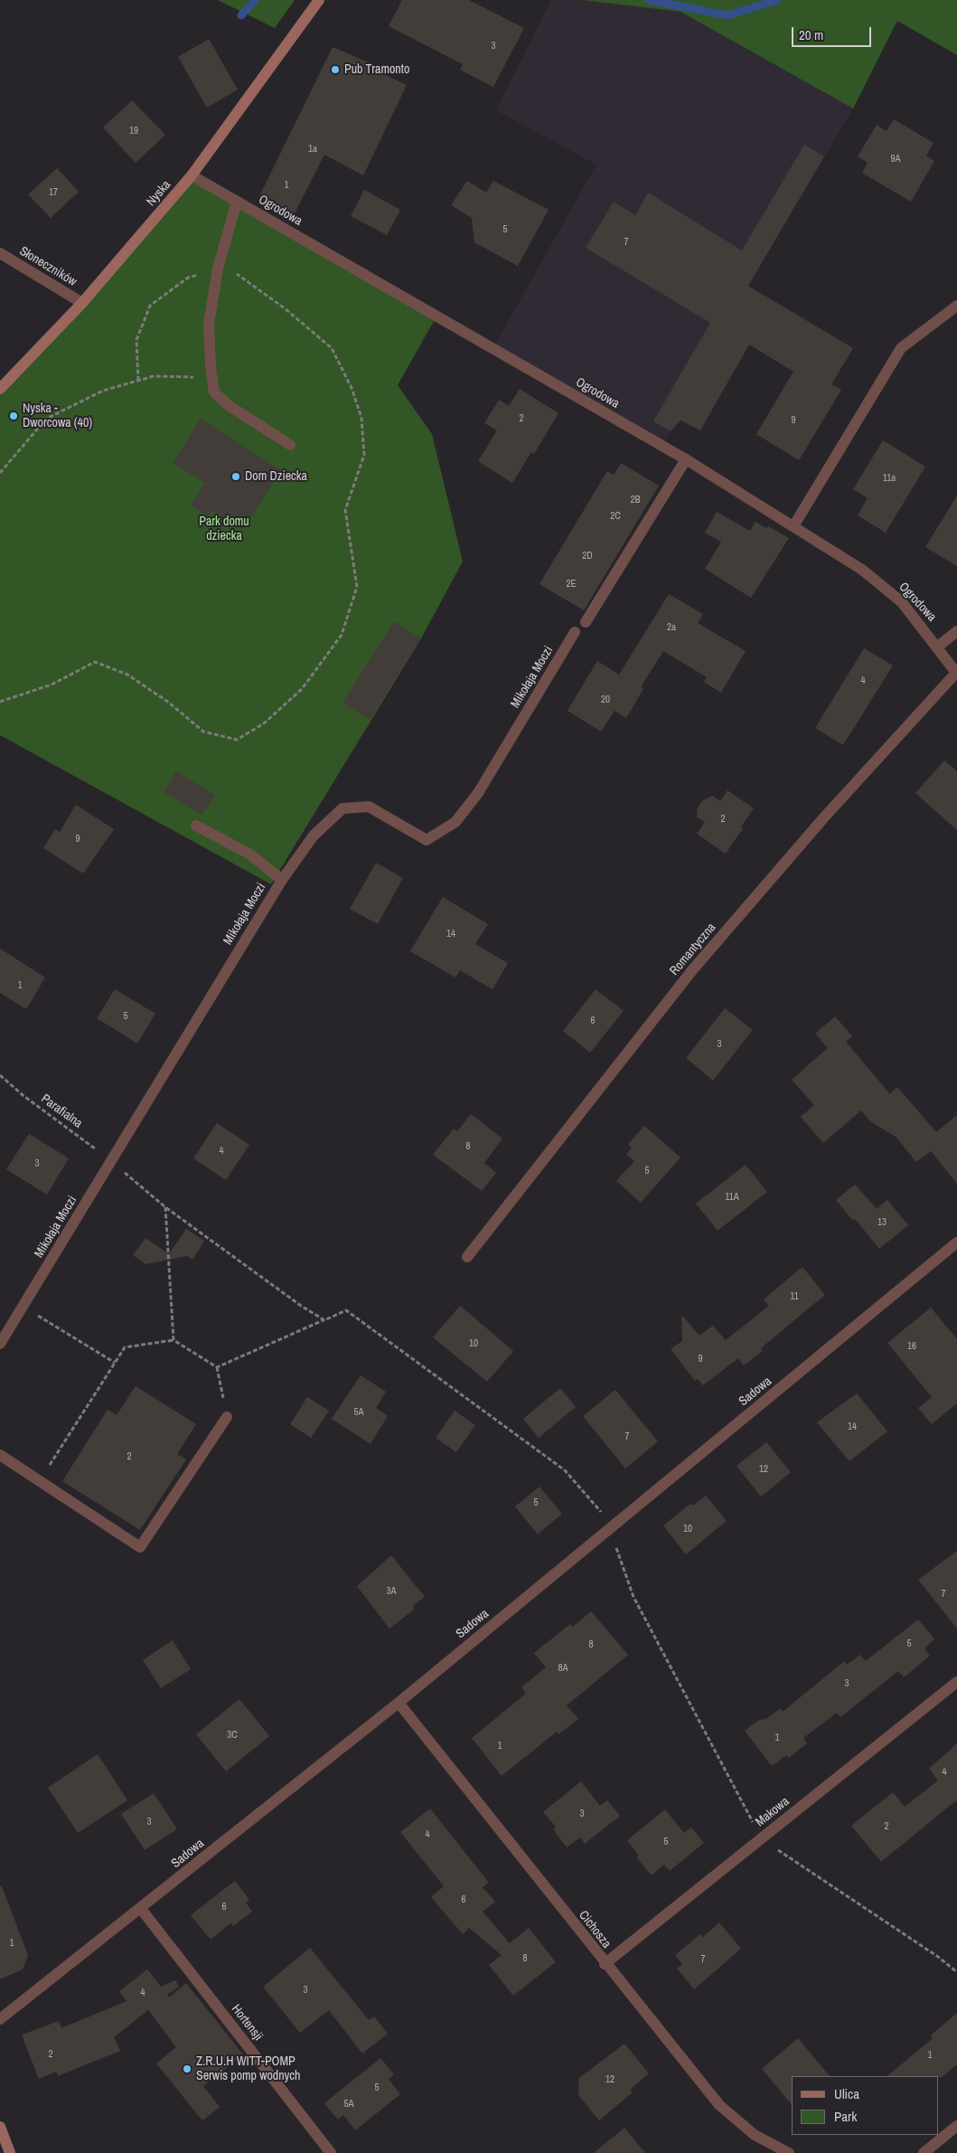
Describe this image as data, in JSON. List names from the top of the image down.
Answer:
{
  "streets": {
    "street": [
      "Nyska",
      "Ogrodowa",
      "Słoneczników",
      "Mikołaja Moczi",
      "Romantyczna",
      "Sadowa",
      "Makowa",
      "Cichosza",
      "Hortensji"
    ],
    "path": ["Parafialna"]
  },
  "crossings": [
    ["Nyska", "Ogrodowa"],
    ["Nyska", "Słoneczników"],
    ["Ogrodowa", "Romantyczna"],
    ["Mikołaja Moczi", "Parafialna"],
    ["Sadowa", "Cichosza"],
    ["Sadowa", "Hortensji"],
    ["Makowa", "Cichosza"]
  ],
  "parks": ["Park domu dziecka"],
  "places": [
    "Pub Tramonto",
    "Nyska - Dworcowa (40)",
    "Dom Dziecka",
    "Z.R.U.H WITT-POMP Serwis pomp wodnych"
  ],
  "house_numbers": [
    "3",
    "19",
    "1a",
    "9A",
    "1",
    "17",
    "5",
    "7",
    "2",
    "9",
    "11a",
    "2B",
    "2C",
    "2D",
    "2E",
    "2a",
    "4",
    "20",
    "2",
    "9",
    "14",
    "1",
    "5",
    "6",
    "3",
    "8",
    "4",
    "3",
    "5",
    "11A",
    "13",
    "11",
    "10",
    "16",
    "9",
    "5A",
    "14",
    "7",
    "2",
    "12",
    "5",
    "10",
    "3A",
    "7",
    "5",
    "8",
    "8A",
    "3",
    "3C",
    "1",
    "1",
    "4",
    "3",
    "3",
    "2",
    "4",
    "5",
    "6",
    "6",
    "1",
    "8",
    "7",
    "3",
    "4",
    "2",
    "1",
    "12",
    "5",
    "5A"
  ],
  "legend": ["Ulica", "Park"],
  "scale_bar": "20 m"
}
